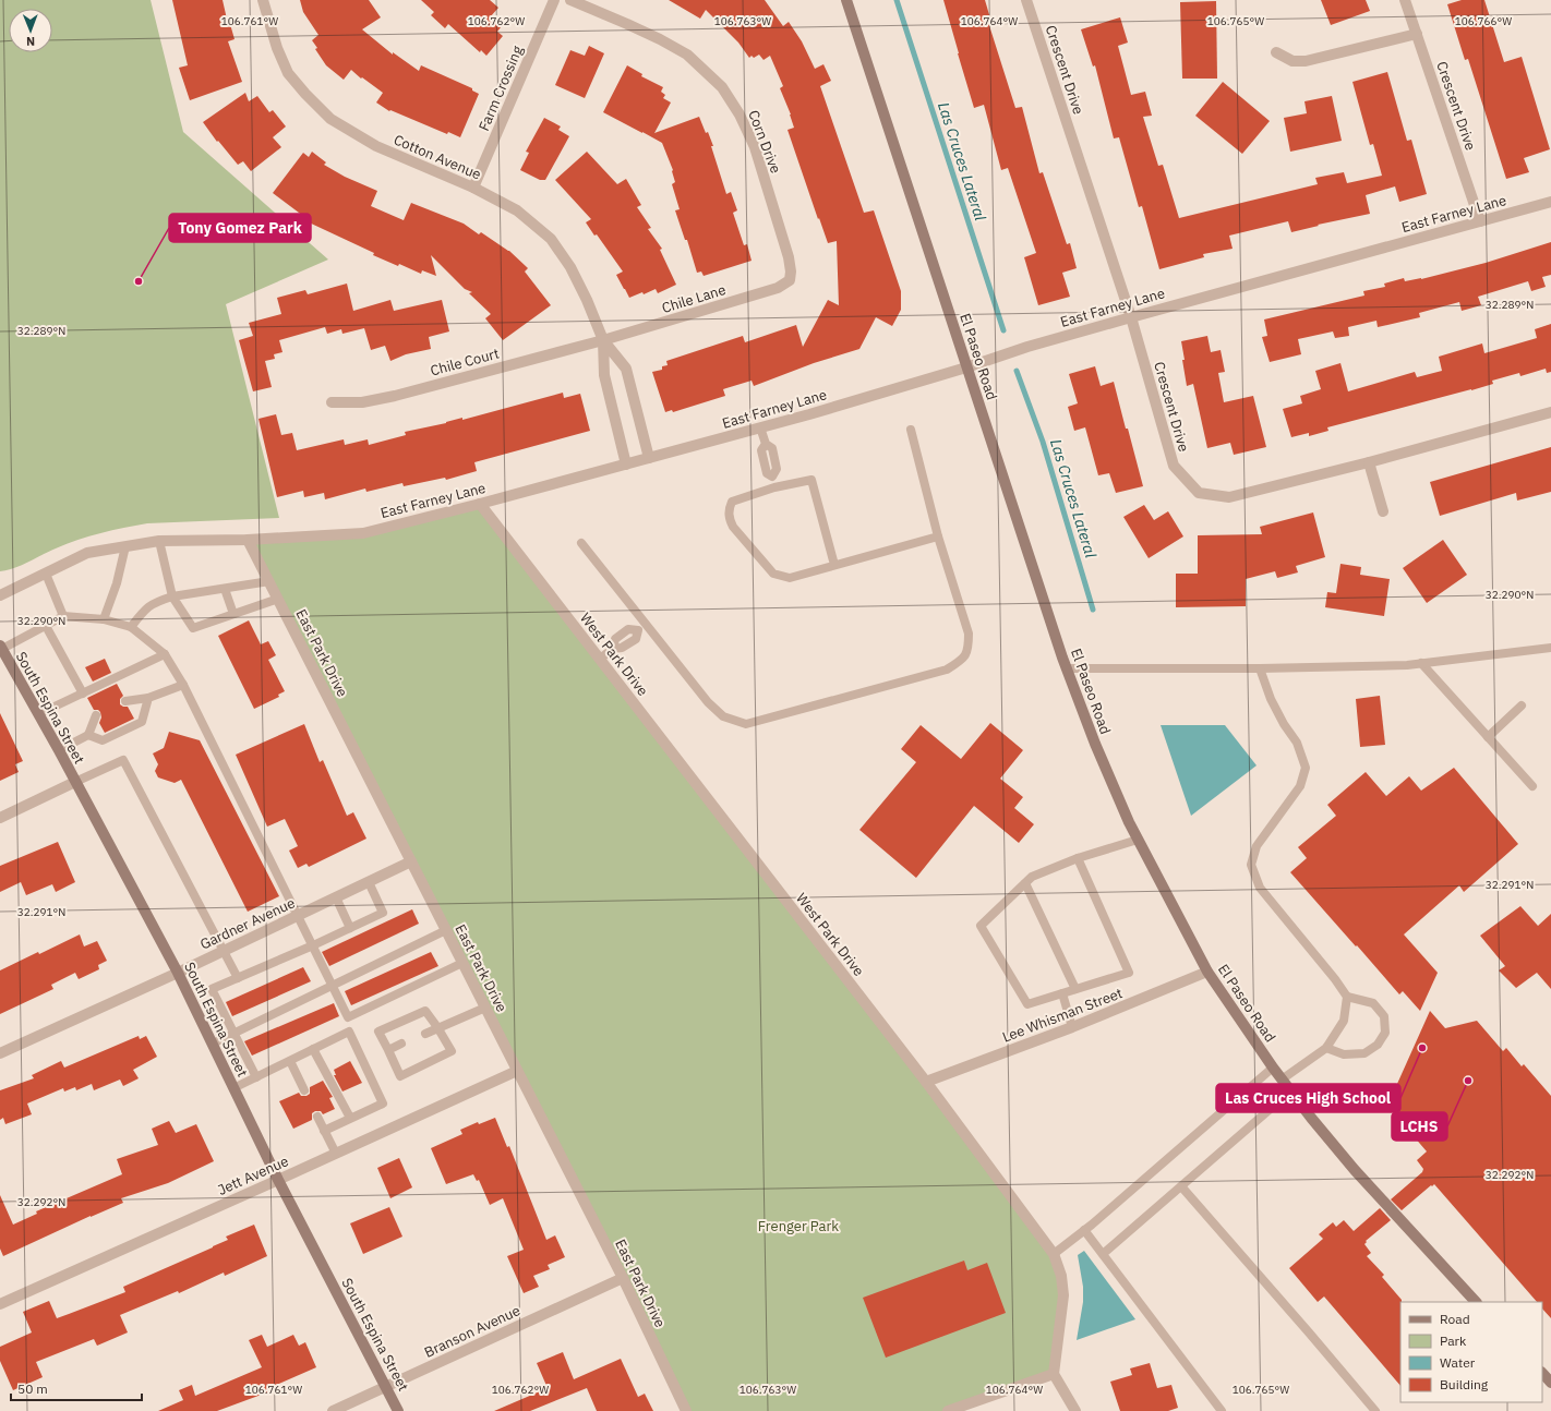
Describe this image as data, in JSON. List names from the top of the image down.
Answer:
{
  "streets": {
    "main road": ["El Paseo Road", "South Espina Street"],
    "street": [
      "Crescent Drive",
      "Farm Crossing",
      "Corn Drive",
      "Cotton Avenue",
      "East Farney Lane",
      "Chile Lane",
      "Chile Court",
      "East Park Drive",
      "West Park Drive",
      "Gardner Avenue",
      "Lee Whisman Street",
      "Jett Avenue",
      "Branson Avenue"
    ]
  },
  "crossings": [
    ["Crescent Drive", "East Farney Lane"],
    ["Farm Crossing", "Cotton Avenue"],
    ["Corn Drive", "Chile Lane"],
    ["Cotton Avenue", "East Farney Lane"],
    ["Cotton Avenue", "Chile Lane"],
    ["Cotton Avenue", "Chile Court"],
    ["East Farney Lane", "El Paseo Road"],
    ["East Farney Lane", "East Park Drive"],
    ["East Farney Lane", "West Park Drive"],
    ["Chile Lane", "Chile Court"],
    ["El Paseo Road", "Lee Whisman Street"],
    ["East Park Drive", "Gardner Avenue"],
    ["East Park Drive", "Jett Avenue"],
    ["East Park Drive", "Branson Avenue"],
    ["West Park Drive", "Lee Whisman Street"],
    ["South Espina Street", "Gardner Avenue"],
    ["South Espina Street", "Jett Avenue"],
    ["South Espina Street", "Branson Avenue"]
  ],
  "water": ["Las Cruces Lateral"],
  "parks": ["Frenger Park"],
  "places": ["Tony Gomez Park", "Las Cruces High School", "LCHS"],
  "legend": [
    "Road",
    "Park",
    "Water",
    "Building"
  ],
  "scale_bar": "50 m",
  "north": "bottom",
  "coordinates": [
    "106.761°W",
    "106.762°W",
    "106.763°W",
    "106.764°W",
    "106.765°W",
    "106.766°W",
    "32.289°N",
    "32.290°N",
    "32.291°N",
    "32.292°N"
  ]
}
